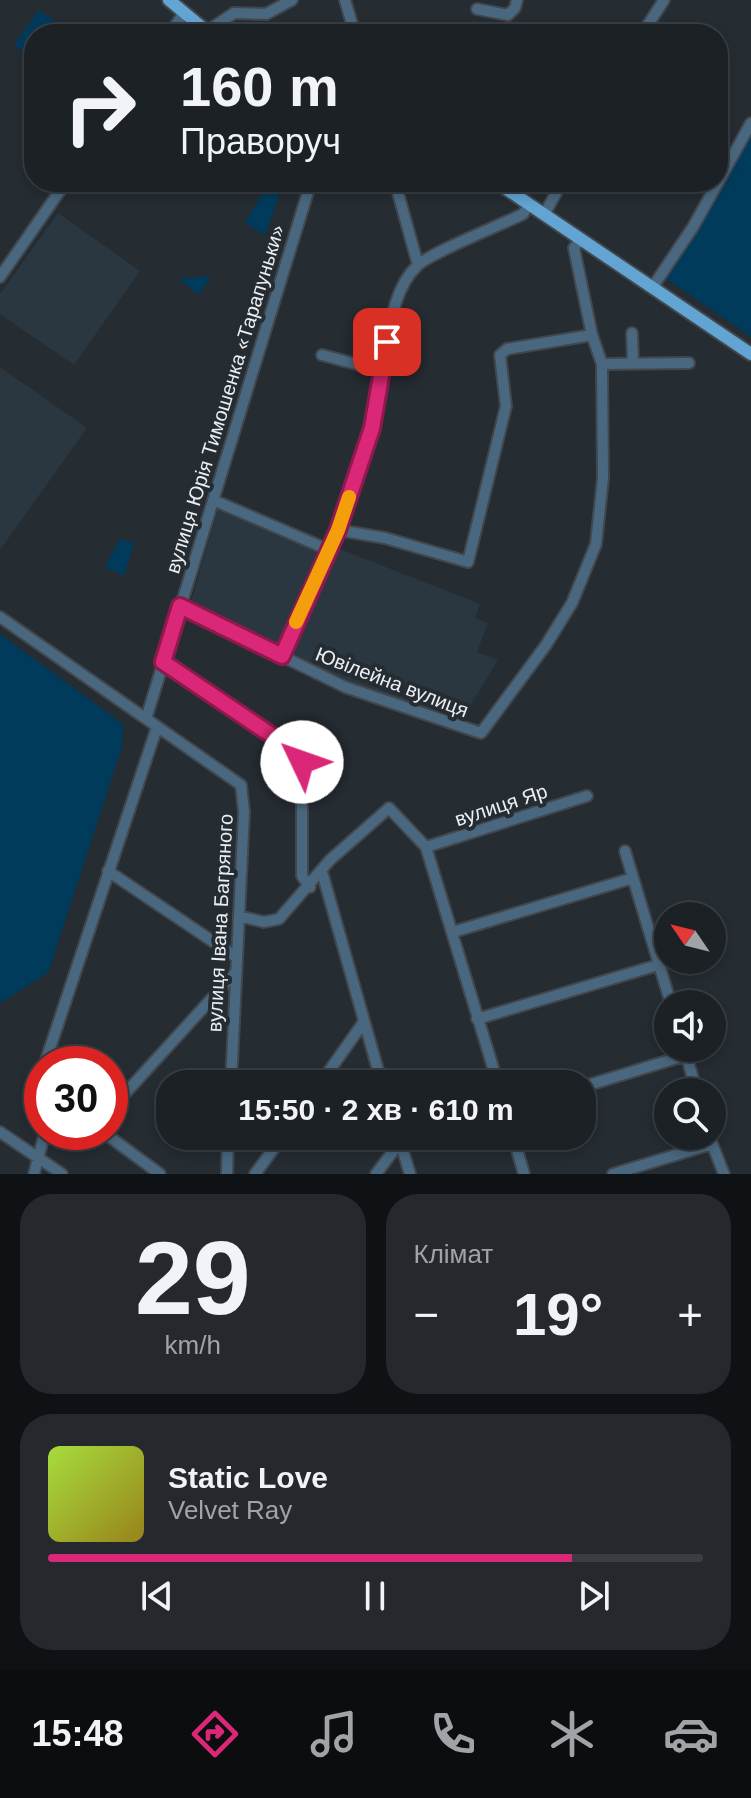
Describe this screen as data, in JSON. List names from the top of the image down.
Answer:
{
  "streets": {
    "street": [
      "вулиця Юрія Тимошенка «Тарапуньки»",
      "Ювілейна вулиця",
      "вулиця Яр",
      "вулиця Івана Багряного"
    ]
  },
  "crossings": [
    ["вулиця Юрія Тимошенка «Тарапуньки»", "Ювілейна вулиця"],
    ["вулиця Юрія Тимошенка «Тарапуньки»", "вулиця Івана Багряного"]
  ],
  "north": "top left",
  "page": {
    "turn": ["160 m", "Праворуч"],
    "limit": "30",
    "trip": "15:50 · 2 хв · 610 m",
    "tile": [
      ["29", "km/h"],
      "Клімат"
    ],
    "heat": ["−", "19°", "+"],
    "song": ["Static Love", "Velvet Ray"],
    "tabs": "15:48"
  }
}
